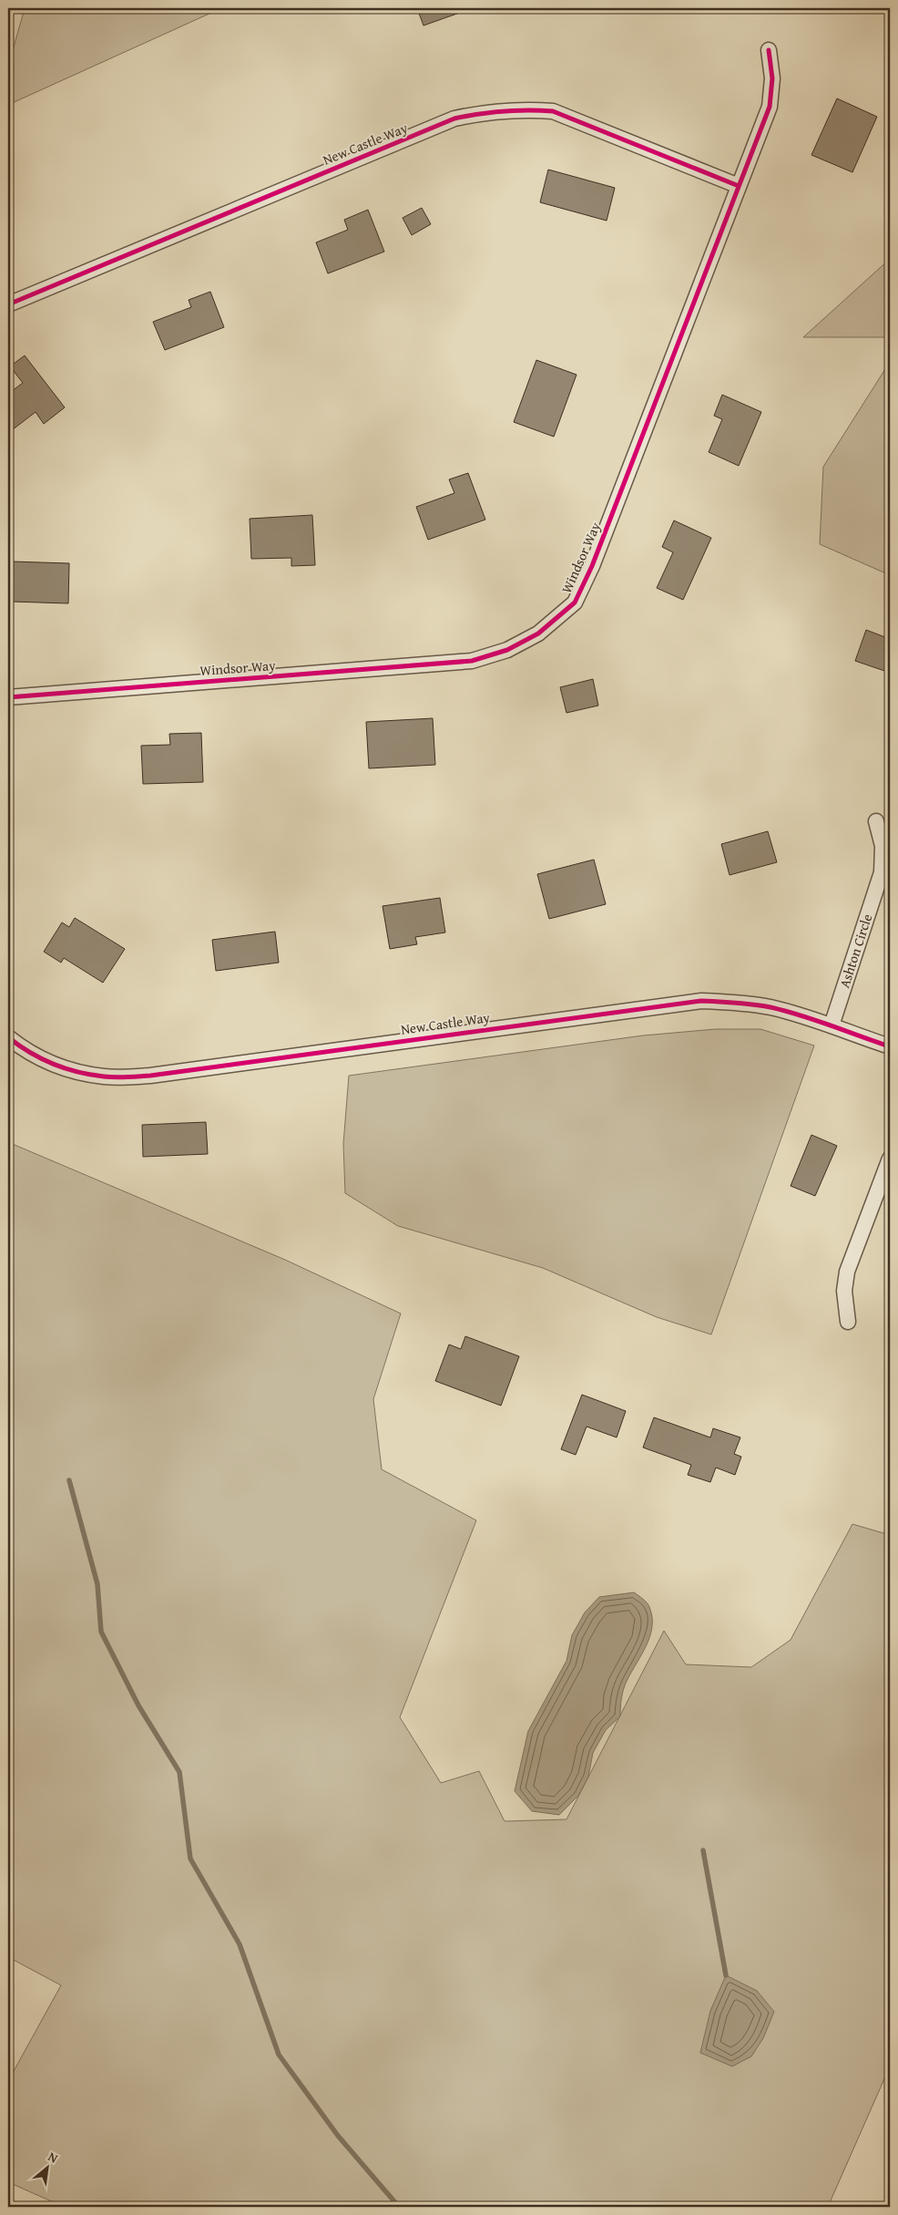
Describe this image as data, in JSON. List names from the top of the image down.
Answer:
{
  "streets": {
    "street": ["New Castle Way", "Windsor Way", "Ashton Circle"]
  },
  "crossings": [
    ["New Castle Way", "Windsor Way"],
    ["New Castle Way", "Ashton Circle"]
  ],
  "north": "top right"
}
